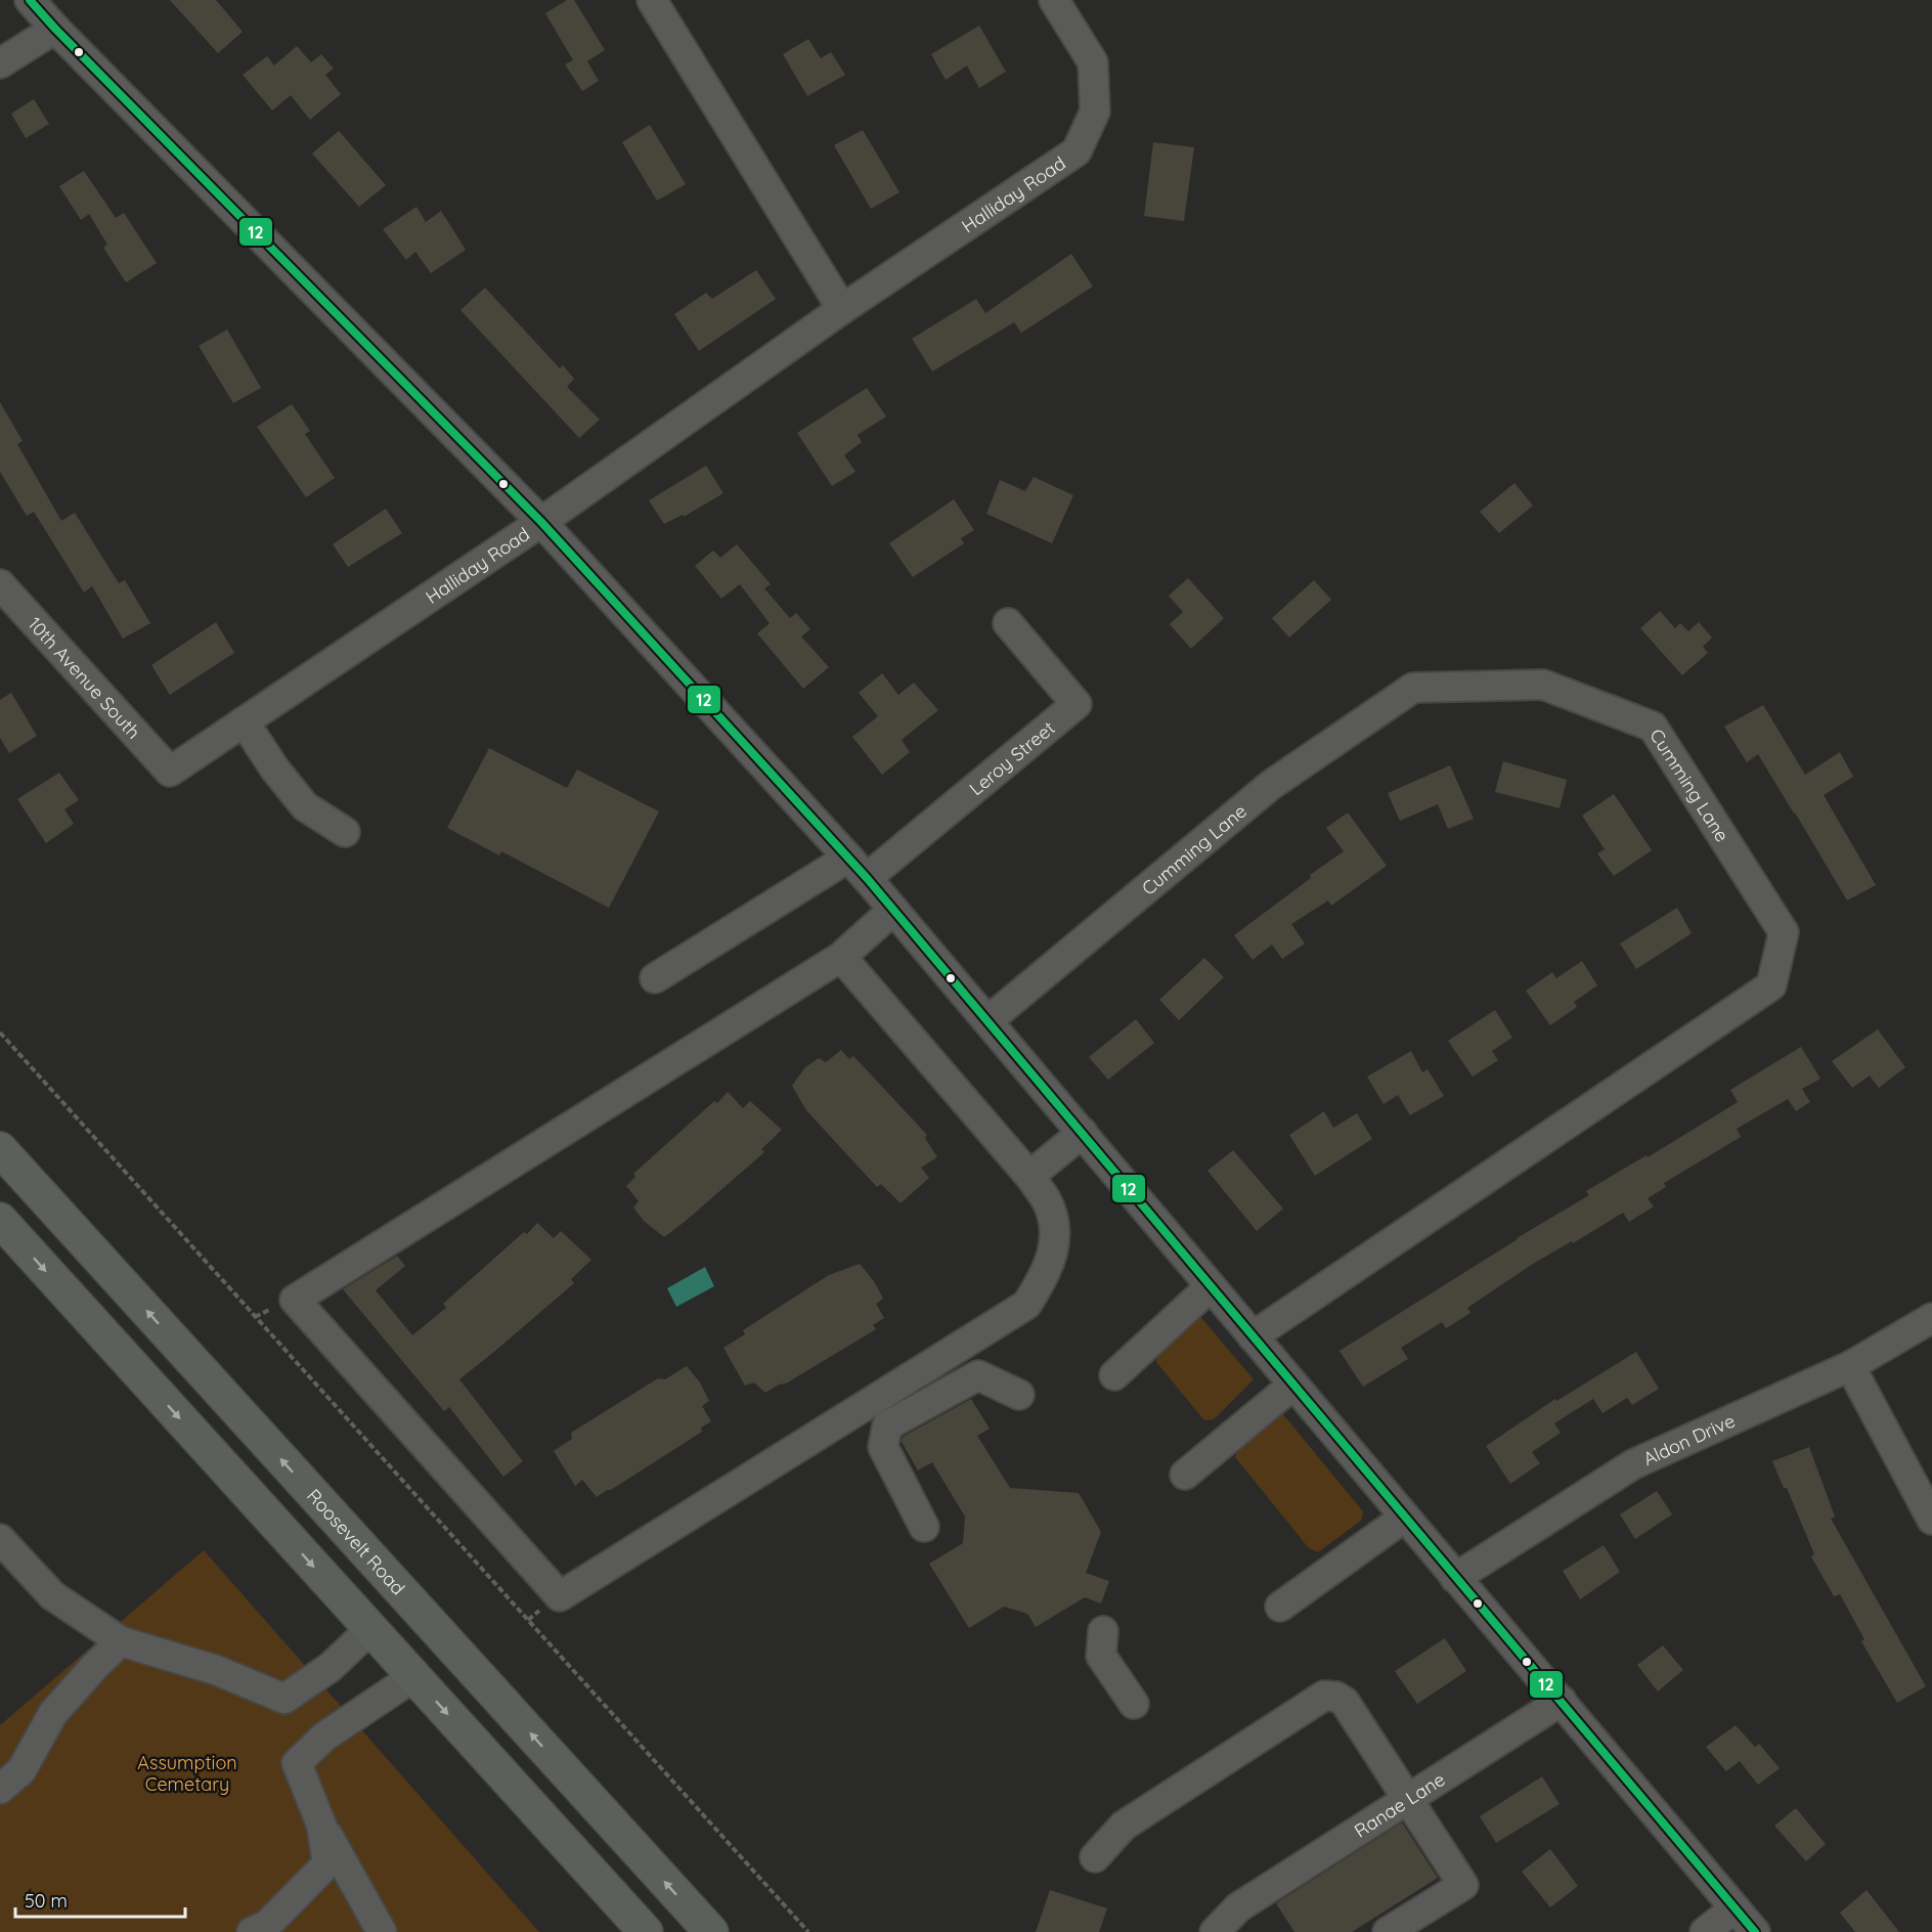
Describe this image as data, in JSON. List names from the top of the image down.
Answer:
{
  "streets": {
    "main road": ["Roosevelt Road"],
    "street": [
      "Halliday Road",
      "10th Avenue South",
      "Leroy Street",
      "Cumming Lane",
      "Aldon Drive",
      "Ranae Lane"
    ]
  },
  "crossings": [
    ["Halliday Road", "10th Avenue South"]
  ],
  "parks": ["Assumption Cemetary"],
  "lines": ["transit line 12"],
  "scale_bar": "50 m"
}
